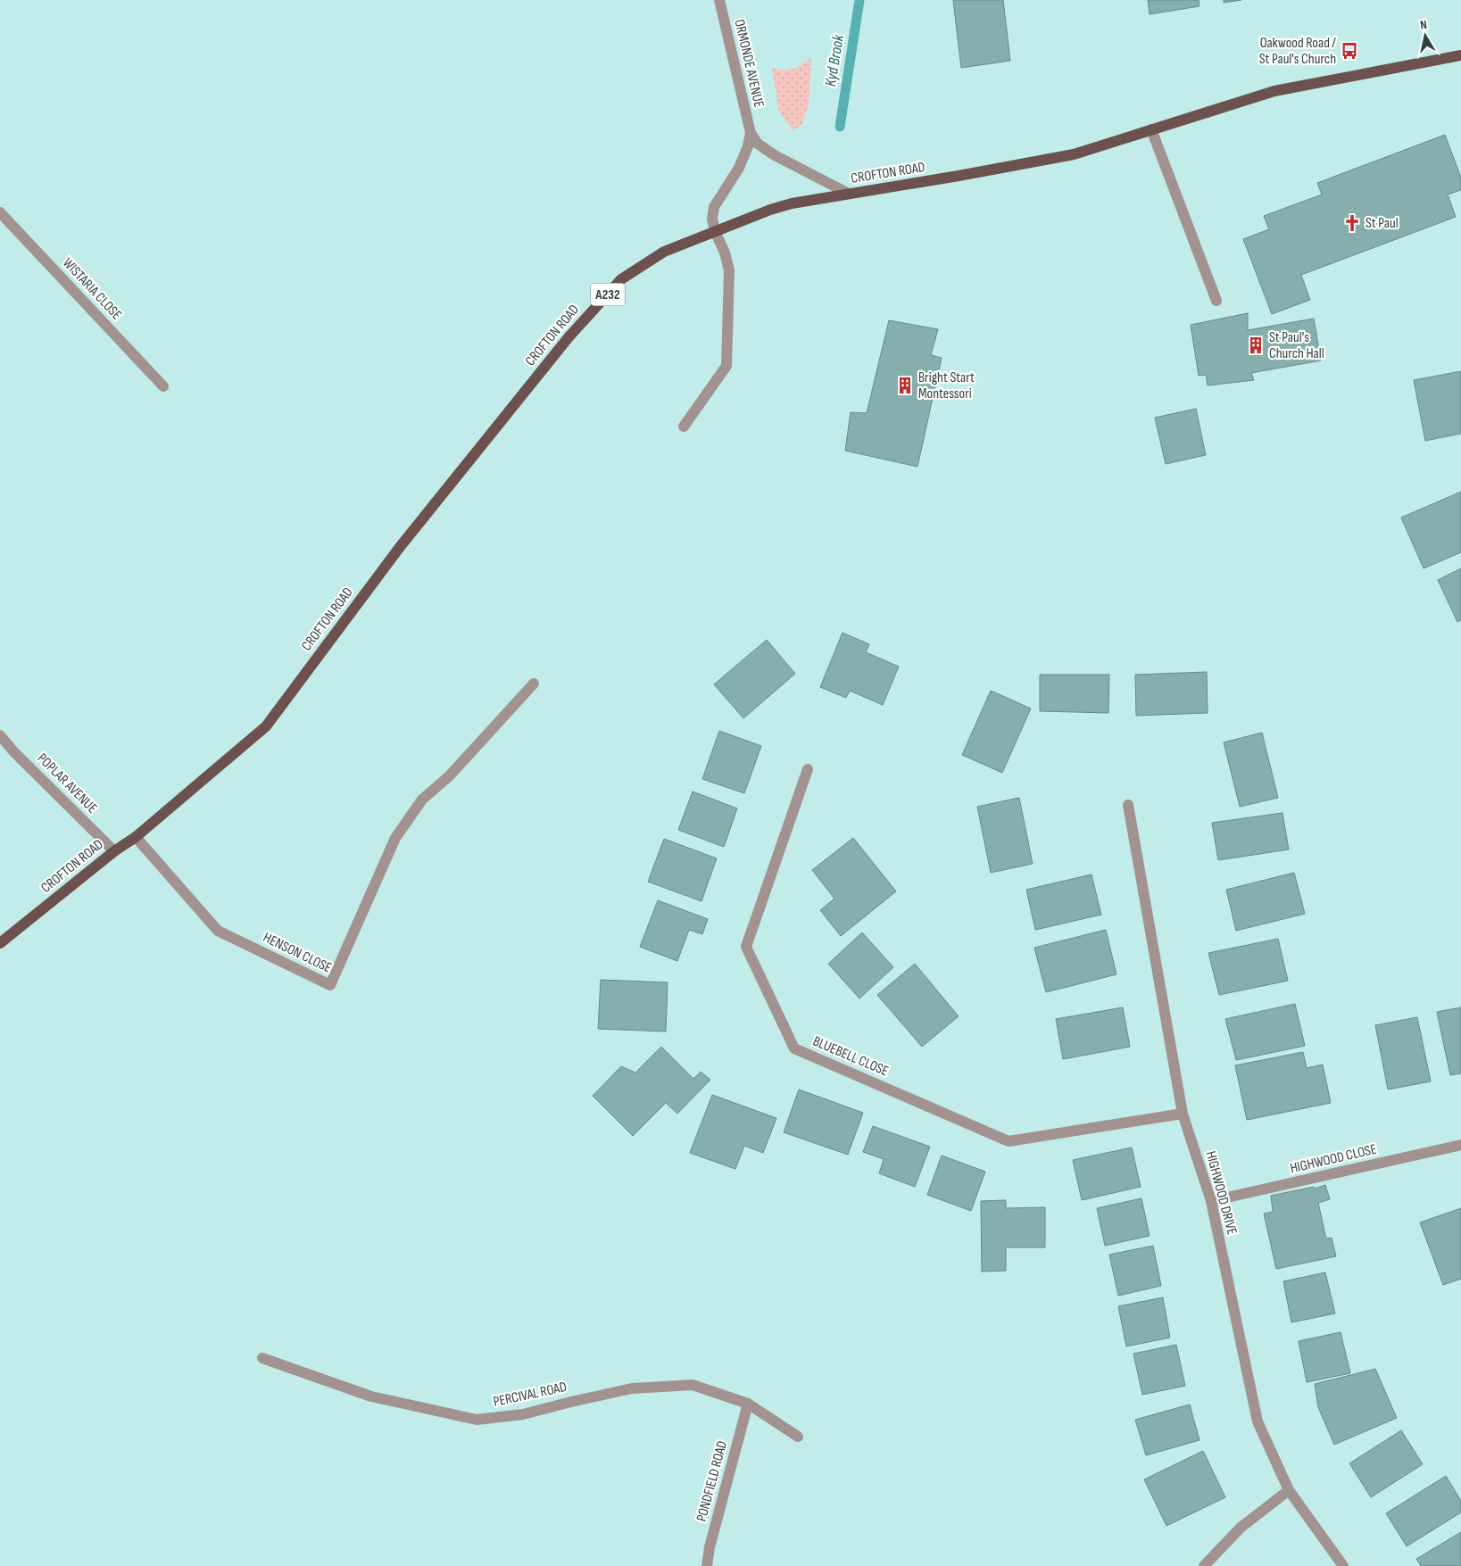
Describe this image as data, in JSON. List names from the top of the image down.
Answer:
{
  "streets": {
    "main road": ["CROFTON ROAD", "A232"],
    "street": [
      "ORMONDE AVENUE",
      "WISTARIA CLOSE",
      "POPLAR AVENUE",
      "HENSON CLOSE",
      "BLUEBELL CLOSE",
      "HIGHWOOD CLOSE",
      "HIGHWOOD DRIVE",
      "PERCIVAL ROAD",
      "PONDFIELD ROAD"
    ]
  },
  "crossings": [
    ["ORMONDE AVENUE", "CROFTON ROAD"],
    ["CROFTON ROAD", "POPLAR AVENUE"],
    ["CROFTON ROAD", "HENSON CLOSE"],
    ["BLUEBELL CLOSE", "HIGHWOOD DRIVE"],
    ["HIGHWOOD CLOSE", "HIGHWOOD DRIVE"],
    ["PERCIVAL ROAD", "PONDFIELD ROAD"]
  ],
  "water": ["Kyd Brook"],
  "places": {
    "bus stop": ["Oakwood Road / St Paul's Church"],
    "church": ["St Paul"],
    "building": ["St Paul's Church Hall", "Bright Start Montessori"]
  },
  "north": "top"
}
